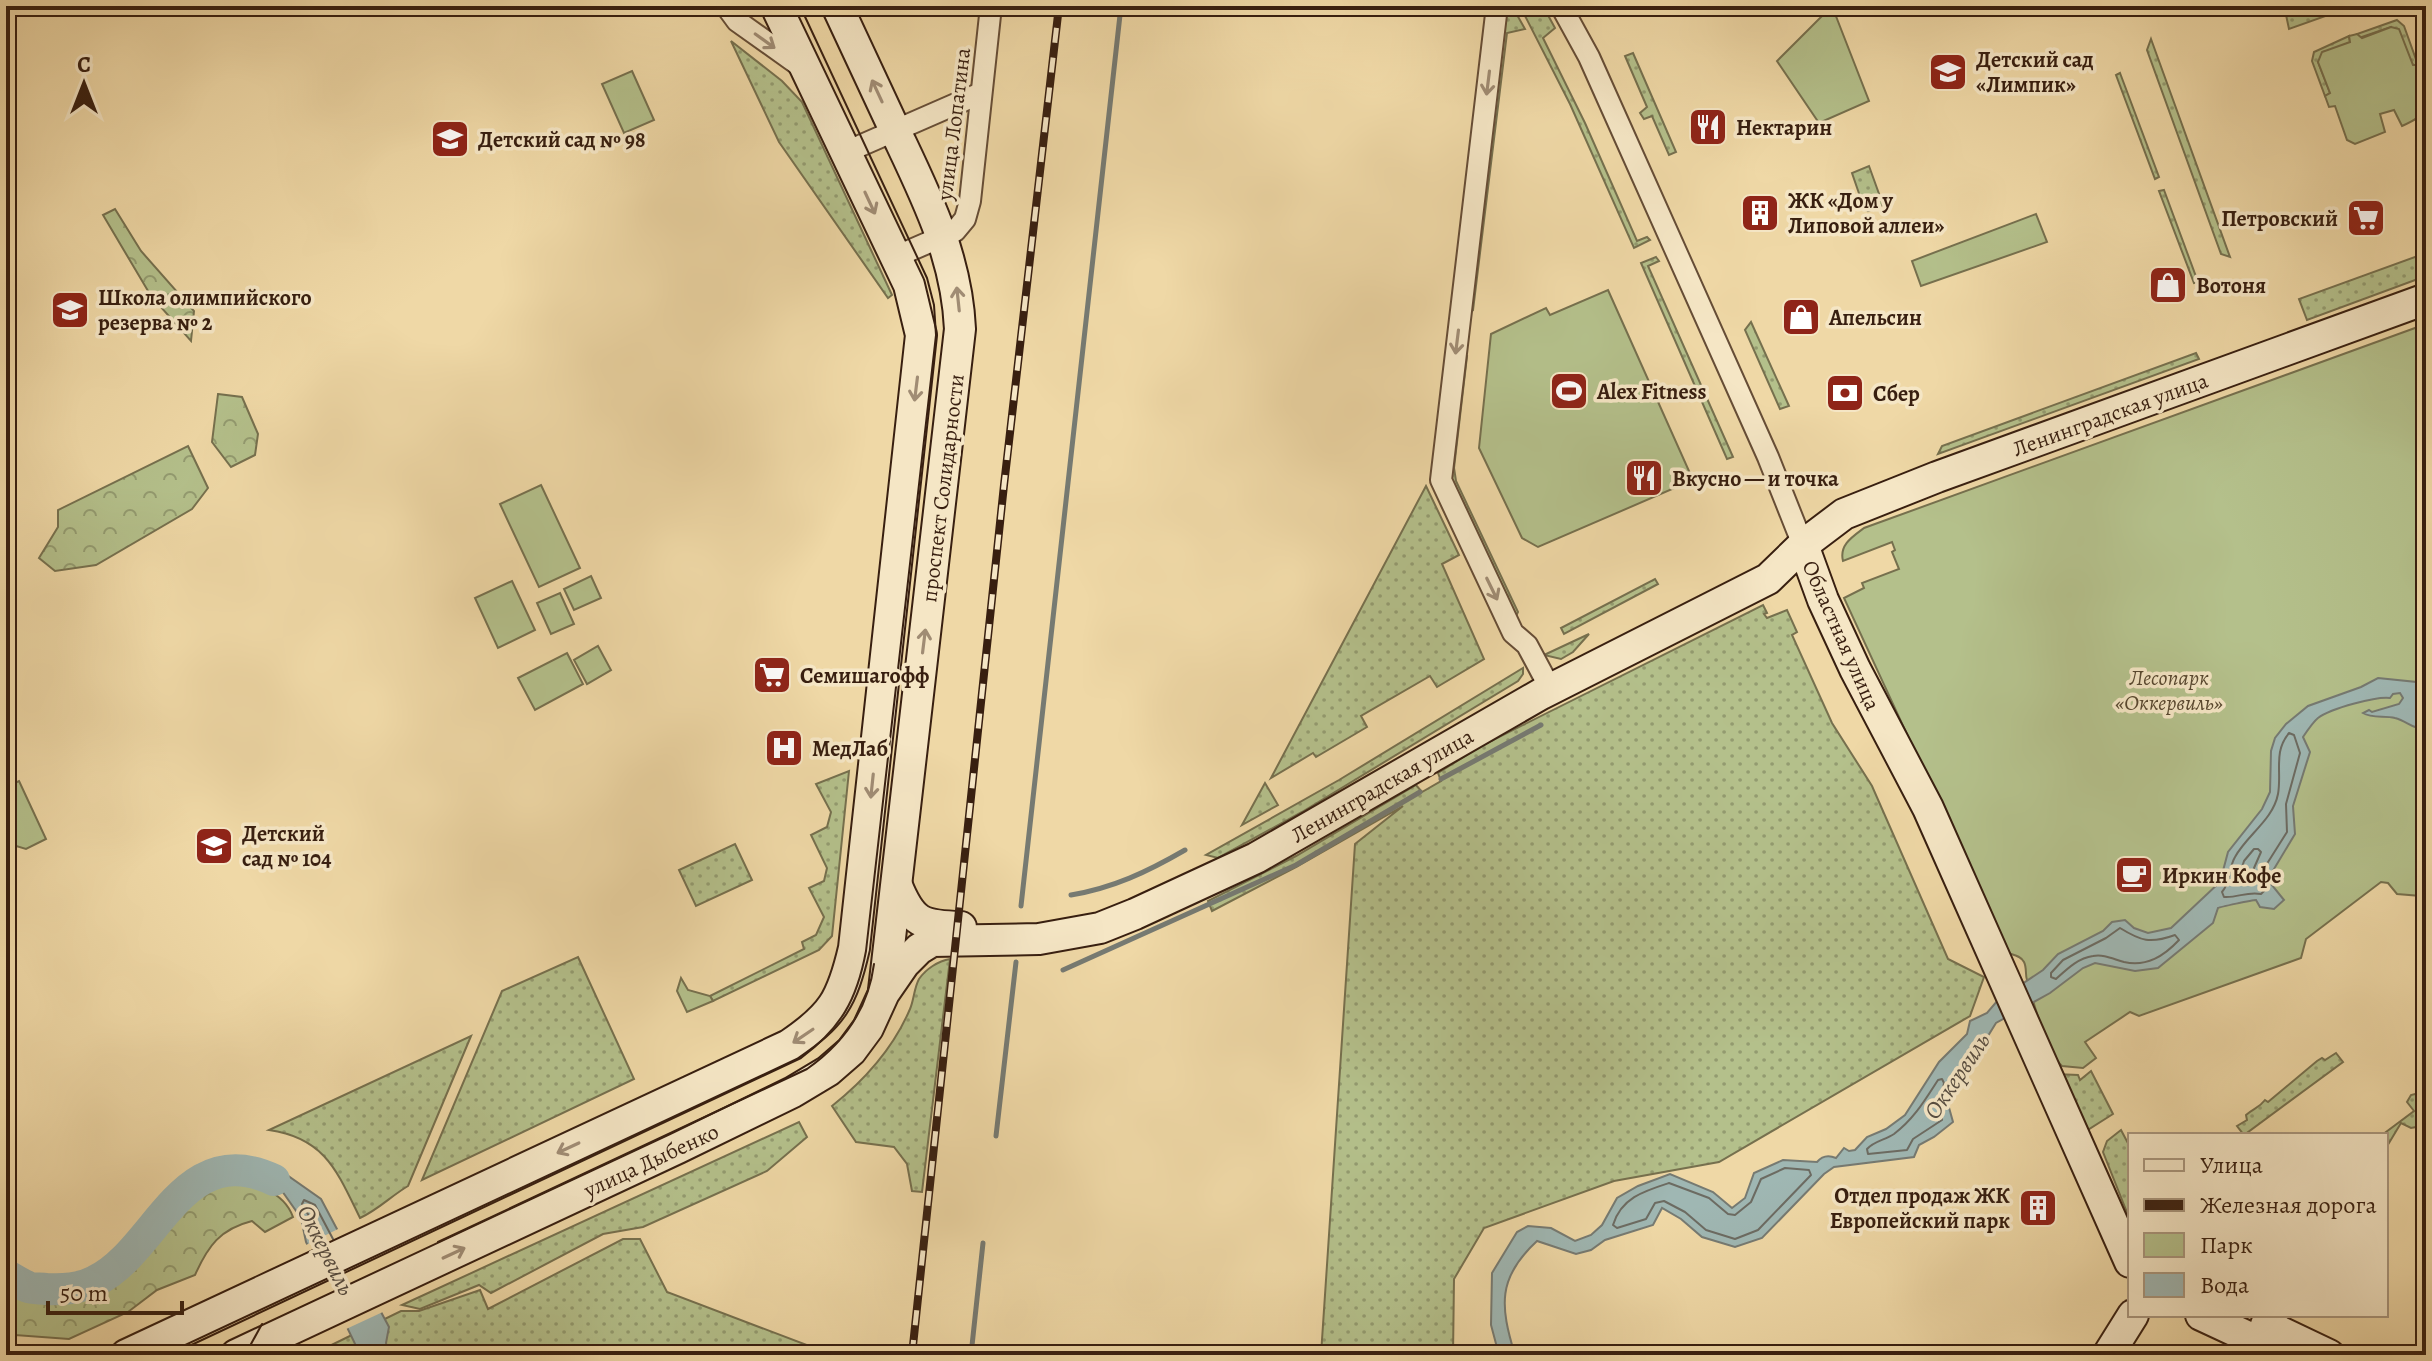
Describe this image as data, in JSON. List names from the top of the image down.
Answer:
{
  "streets": {
    "main road": [
      "Ленинградская улица",
      "проспект Солидарности",
      "Областная улица",
      "улица Дыбенко"
    ],
    "street": ["улица Лопатина"]
  },
  "crossings": [
    ["улица Лопатина", "проспект Солидарности"],
    ["Ленинградская улица", "Областная улица"],
    ["проспект Солидарности", "улица Дыбенко"]
  ],
  "water": ["Оккервиль"],
  "parks": ["Лесопарк «Оккервиль»"],
  "places": {
    "school or university": [
      "Детский сад «Лимпик»",
      "Детский сад № 98",
      "Школа олимпийского резерва № 2",
      "Детский сад № 104"
    ],
    "restaurant": ["Нектарин", "Вкусно — и точка"],
    "building": ["ЖК «Дом у Липовой аллеи»", "Отдел продаж ЖК Европейский парк"],
    "supermarket": ["Петровский", "Семишагофф"],
    "shop": ["Вотоня", "Апельсин"],
    "sports": ["Alex Fitness"],
    "bank": ["Сбер"],
    "hospital": ["МедЛаб"],
    "cafe": ["Иркин Кофе"]
  },
  "legend": [
    "Улица",
    "Железная дорога",
    "Парк",
    "Вода"
  ],
  "scale_bar": "50 m",
  "north": "top"
}
